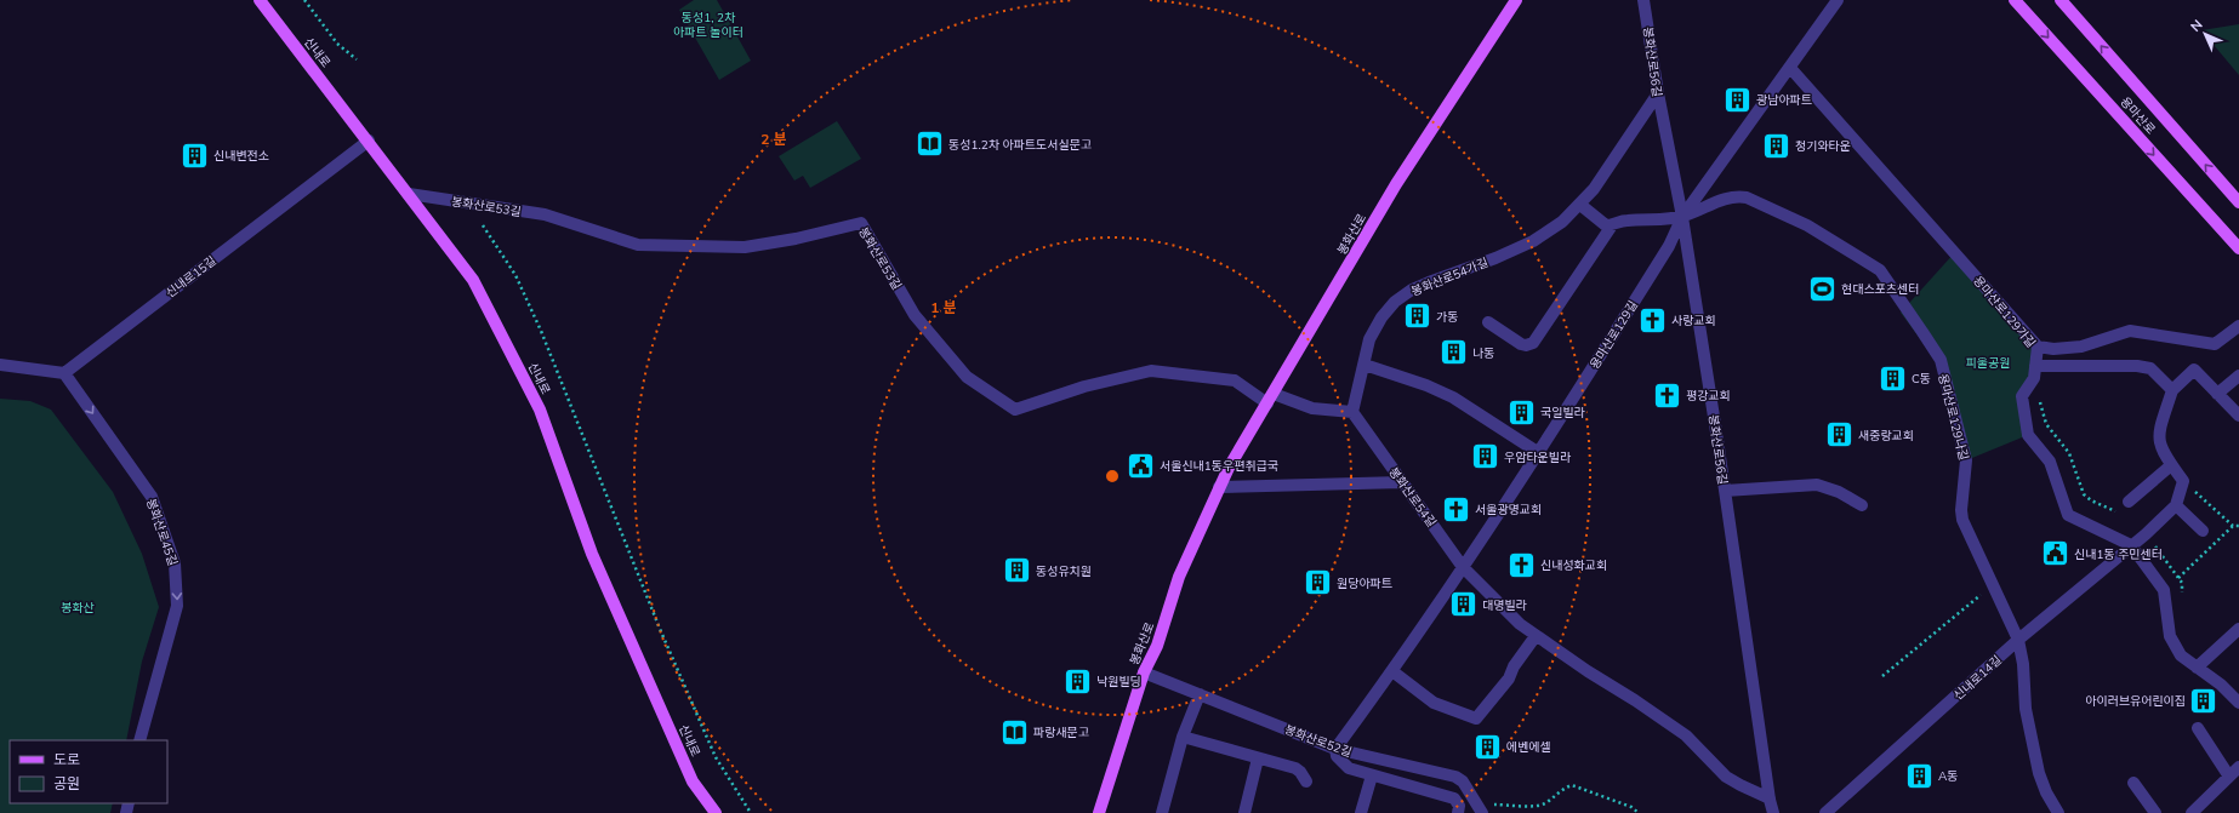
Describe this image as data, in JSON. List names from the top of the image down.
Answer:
{
  "streets": {
    "main road": ["신내로", "용마산로", "봉화산로"],
    "street": [
      "봉화산로56길",
      "봉화산로53길",
      "신내로15길",
      "봉화산로54가길",
      "용마산로129가길",
      "용마산로129길",
      "용마산로129나길",
      "봉화산로54길",
      "봉화산로45길",
      "신내로14길",
      "봉화산로52길"
    ]
  },
  "crossings": [
    ["신내로", "봉화산로53길"],
    ["신내로", "신내로15길"],
    ["봉화산로56길", "봉화산로54가길"],
    ["봉화산로56길", "용마산로129길"],
    ["봉화산로56길", "용마산로129나길"],
    ["봉화산로56길", "봉화산로54길"],
    ["봉화산로53길", "봉화산로"],
    ["봉화산로", "봉화산로52길"],
    ["신내로15길", "봉화산로45길"],
    ["봉화산로54가길", "봉화산로54길"],
    ["용마산로129가길", "용마산로129길"],
    ["용마산로129가길", "신내로14길"],
    ["용마산로129길", "용마산로129나길"],
    ["용마산로129길", "봉화산로54길"],
    ["용마산로129길", "봉화산로52길"],
    ["용마산로129나길", "신내로14길"]
  ],
  "one_way": ["봉화산로45길"],
  "parks": ["동성1, 2차 아파트 놀이터", "피울공원", "봉화산"],
  "places": {
    "building": [
      "광남아파트",
      "청기와타운",
      "신내변전소",
      "가동",
      "나동",
      "C동",
      "국일빌라",
      "새중랑교회",
      "우암타운빌라",
      "동성유치원",
      "원당아파트",
      "대명빌라",
      "낙원빌딩",
      "아이러브유어린이집",
      "에벤에셀",
      "A동"
    ],
    "library": ["동성1.2차 아파트도서실문고", "파랑새문고"],
    "sports": ["현대스포츠센터"],
    "church": [
      "사랑교회",
      "평강교회",
      "서울광명교회",
      "신내성화교회"
    ],
    "public building": ["서울신내1동우편취급국", "신내1동 주민센터"]
  },
  "legend": ["도로", "공원"],
  "north": "top left",
  "rings": ["2 분", "1 분"]
}
